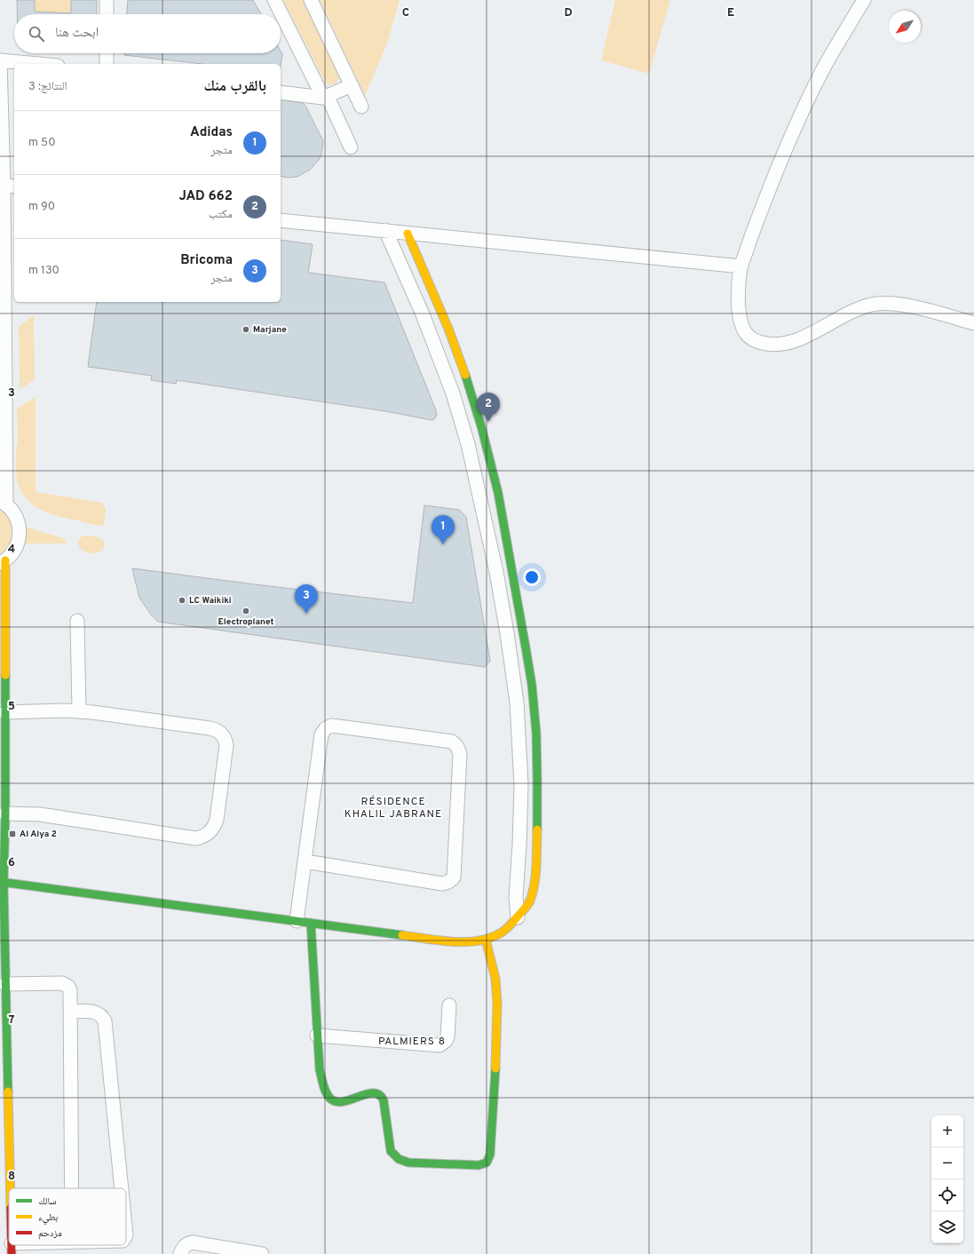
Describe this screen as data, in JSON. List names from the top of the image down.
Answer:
{
  "districts": ["RÉSIDENCE KHALIL JABRANE", "PALMIERS 8"],
  "places": {
    "other": ["Marjane", "LC Waikiki", "Electroplanet"],
    "transit": ["Al Alya 2"]
  },
  "legend": ["سالك", "بطيء", "مزدحم"],
  "north": "bottom left",
  "page": {
    "search": "ابحث هنا",
    "heading": ["بالقرب منك", "النتائج: 3"],
    "list": [
      {
        "mark": "1",
        "name": "Adidas",
        "note": "متجر",
        "value": "50 m"
      },
      {
        "mark": "2",
        "name": "JAD 662",
        "note": "مكتب",
        "value": "90 m"
      },
      {
        "mark": "3",
        "name": "Bricoma",
        "note": "متجر",
        "value": "130 m"
      }
    ],
    "pins": ["2", "1", "3"],
    "map_buttons": ["+", "−"]
  },
  "grid": {
    "columns": ["C", "D", "E"],
    "rows": [
      "3",
      "4",
      "5",
      "6",
      "7",
      "8"
    ]
  }
}
